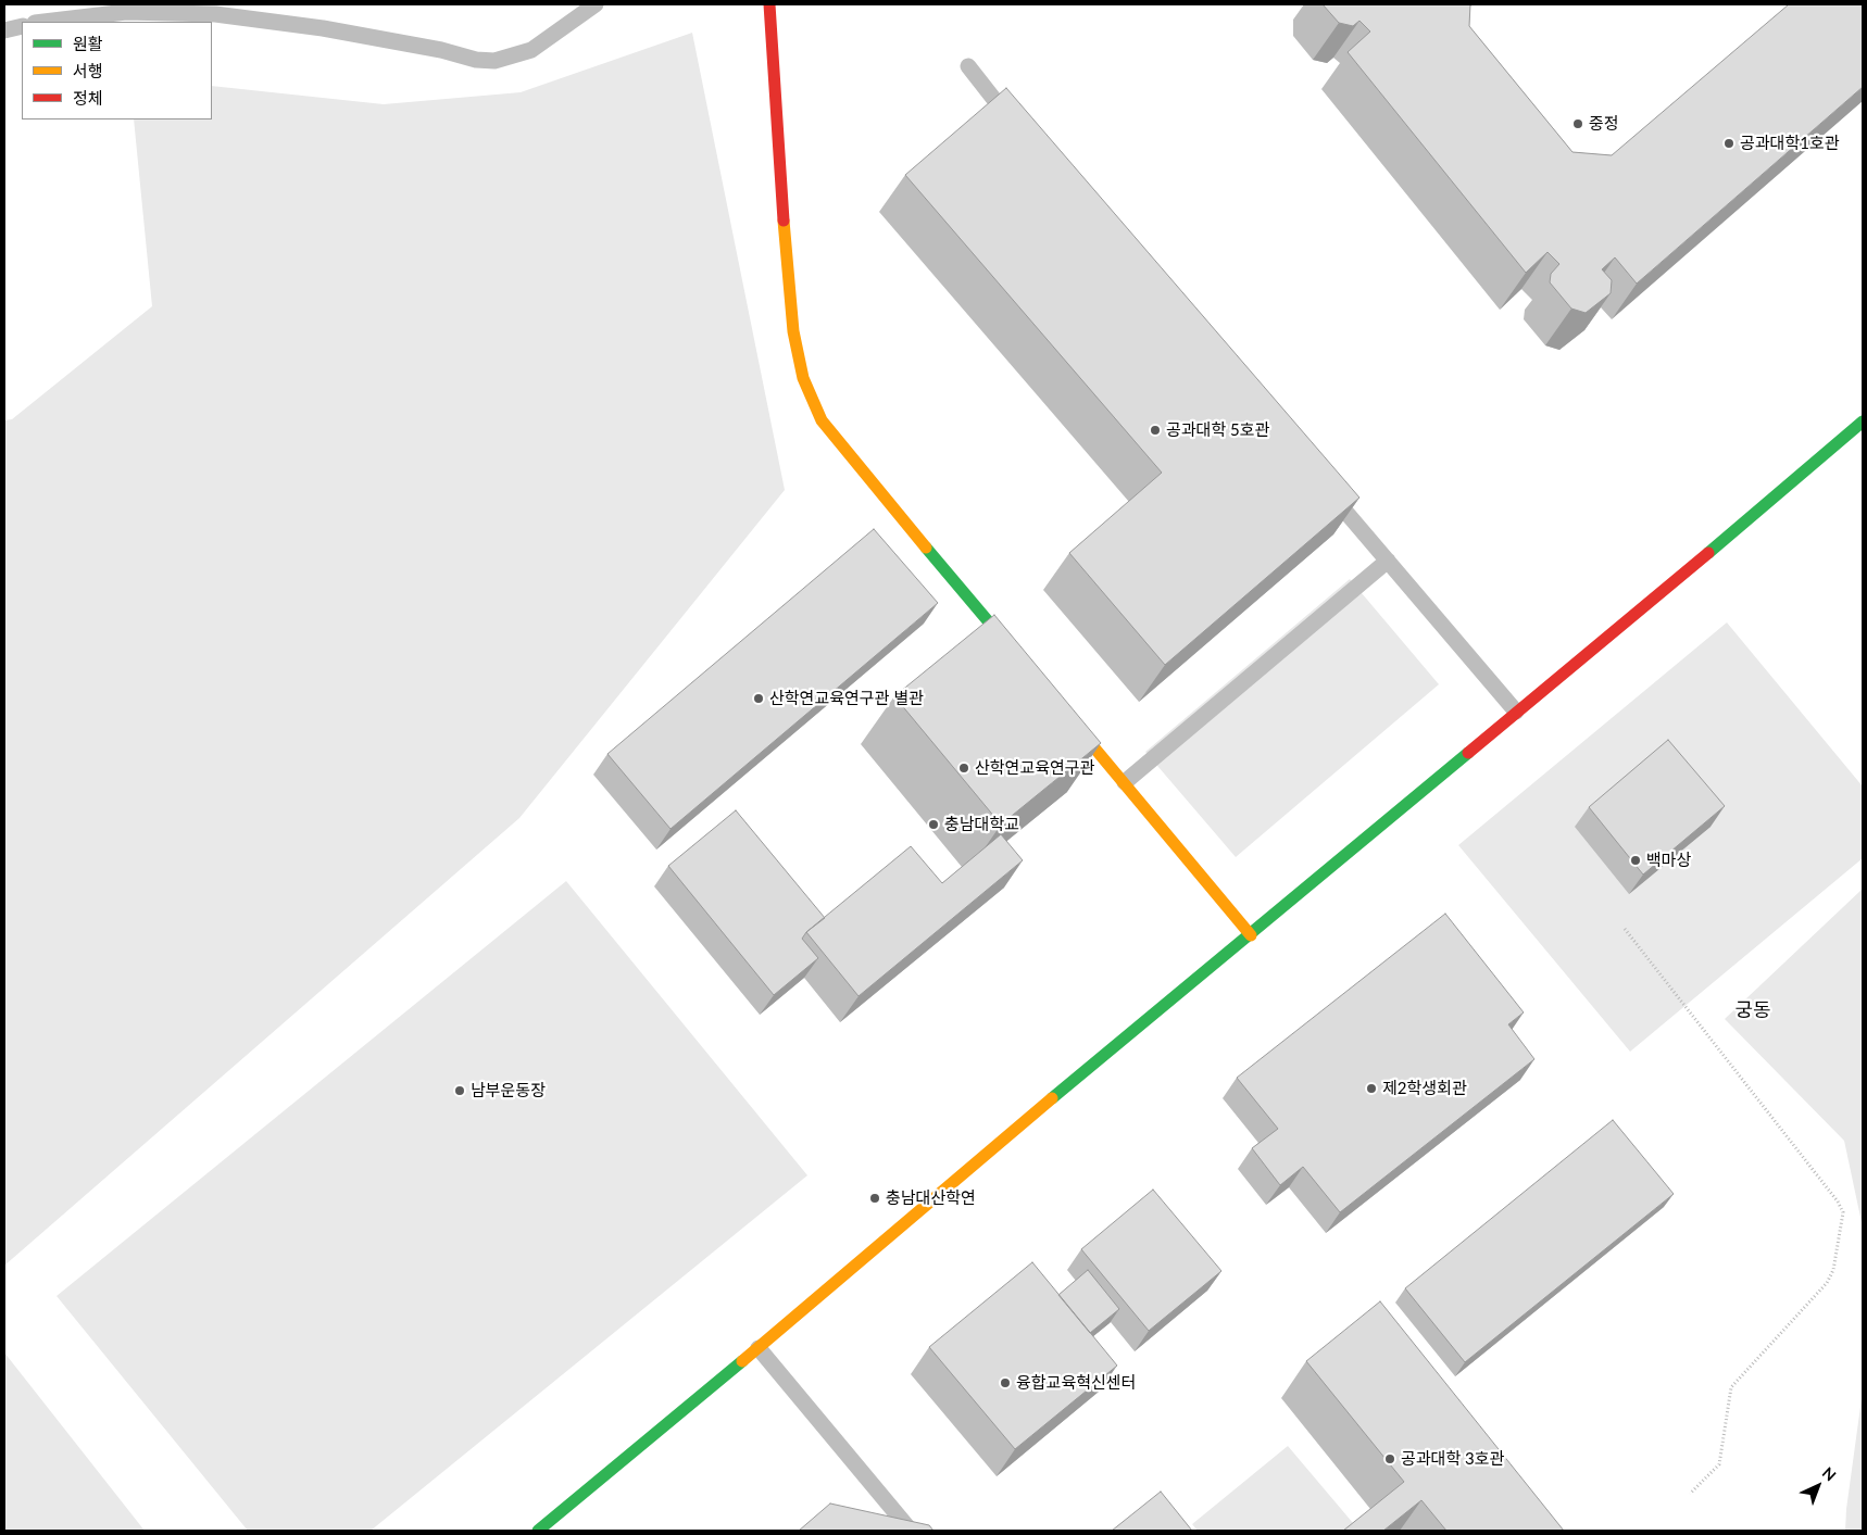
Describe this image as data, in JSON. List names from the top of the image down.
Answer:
{
  "districts": ["궁동"],
  "places": [
    "중정",
    "공과대학1호관",
    "공과대학 5호관",
    "산학연교육연구관 별관",
    "산학연교육연구관",
    "충남대학교",
    "백마상",
    "제2학생회관",
    "남부운동장",
    "충남대산학연",
    "융합교육혁신센터",
    "공과대학 3호관"
  ],
  "legend": ["원활", "서행", "정체"],
  "north": "top right"
}
